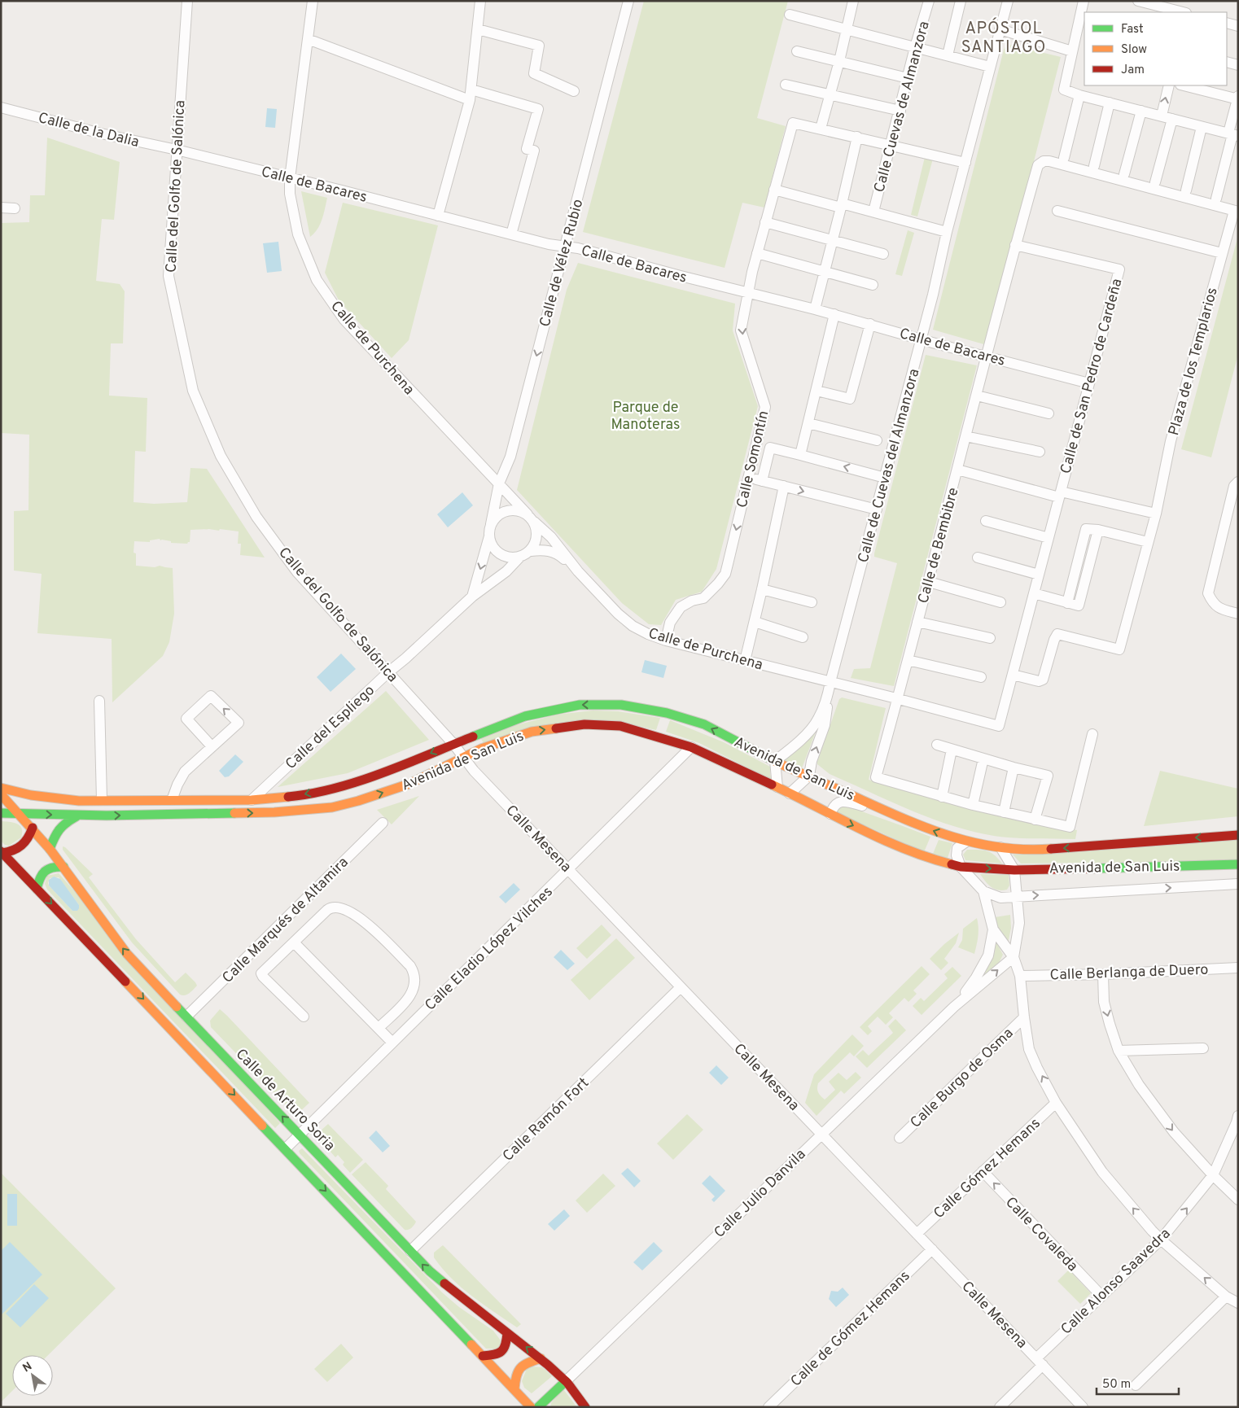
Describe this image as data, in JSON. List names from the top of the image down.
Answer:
{
  "streets": {
    "street": [
      "Calle Cuevas de Almanzora",
      "Calle de la Dalia",
      "Calle de Bacares",
      "Calle del Golfo de Salónica",
      "Calle de Vélez Rubio",
      "Calle de Purchena",
      "Plaza de los Templarios",
      "Calle de San Pedro de Cardeña",
      "Calle Somontín",
      "Calle de Cuevas del Almanzora",
      "Calle de Bembibre",
      "Calle del Espliego",
      "Avenida de San Luis",
      "Calle Mesena",
      "Calle Marqués de Altamira",
      "Calle Eladio López Vilches",
      "Calle Berlanga de Duero",
      "Calle Burgo de Osma",
      "Calle de Arturo Soria",
      "Calle Ramón Fort",
      "Calle Gómez Hemans",
      "Calle Julio Danvila",
      "Calle Covaleda",
      "Calle Alonso Saavedra",
      "Calle de Gómez Hemans"
    ]
  },
  "crossings": [
    ["Calle Cuevas de Almanzora", "Calle Somontín"],
    ["Calle de la Dalia", "Calle de Bacares"],
    ["Calle de la Dalia", "Calle del Golfo de Salónica"],
    ["Calle de Bacares", "Calle del Golfo de Salónica"],
    ["Calle de Bacares", "Calle de Vélez Rubio"],
    ["Calle de Bacares", "Calle de Purchena"],
    ["Calle de Bacares", "Calle de San Pedro de Cardeña"],
    ["Calle de Bacares", "Calle Somontín"],
    ["Calle de Bacares", "Calle de Cuevas del Almanzora"],
    ["Calle de Bacares", "Calle de Bembibre"],
    ["Calle del Golfo de Salónica", "Calle del Espliego"],
    ["Calle del Golfo de Salónica", "Avenida de San Luis"],
    ["Calle del Golfo de Salónica", "Calle Mesena"],
    ["Calle de Vélez Rubio", "Calle de Purchena"],
    ["Calle de Vélez Rubio", "Calle del Espliego"],
    ["Calle de Purchena", "Calle de San Pedro de Cardeña"],
    ["Calle de Purchena", "Calle Somontín"],
    ["Calle de Purchena", "Calle de Cuevas del Almanzora"],
    ["Calle de Purchena", "Calle del Espliego"],
    ["Plaza de los Templarios", "Calle de San Pedro de Cardeña"],
    ["Plaza de los Templarios", "Calle de Bembibre"],
    ["Calle de San Pedro de Cardeña", "Calle de Cuevas del Almanzora"],
    ["Calle de San Pedro de Cardeña", "Calle de Bembibre"],
    ["Calle Somontín", "Calle de Cuevas del Almanzora"],
    ["Calle de Cuevas del Almanzora", "Avenida de San Luis"],
    ["Calle del Espliego", "Avenida de San Luis"],
    ["Avenida de San Luis", "Calle Mesena"],
    ["Avenida de San Luis", "Calle Eladio López Vilches"],
    ["Avenida de San Luis", "Calle de Arturo Soria"],
    ["Avenida de San Luis", "Calle Julio Danvila"],
    ["Calle Mesena", "Calle Eladio López Vilches"],
    ["Calle Mesena", "Calle Ramón Fort"],
    ["Calle Mesena", "Calle Gómez Hemans"],
    ["Calle Mesena", "Calle Julio Danvila"],
    ["Calle Mesena", "Calle Alonso Saavedra"],
    ["Calle Mesena", "Calle de Gómez Hemans"],
    ["Calle Marqués de Altamira", "Calle de Arturo Soria"],
    ["Calle Eladio López Vilches", "Calle de Arturo Soria"],
    ["Calle Berlanga de Duero", "Calle Burgo de Osma"],
    ["Calle Burgo de Osma", "Calle Gómez Hemans"],
    ["Calle Burgo de Osma", "Calle Julio Danvila"],
    ["Calle Burgo de Osma", "Calle Alonso Saavedra"],
    ["Calle de Arturo Soria", "Calle Ramón Fort"],
    ["Calle de Arturo Soria", "Calle Julio Danvila"],
    ["Calle Gómez Hemans", "Calle Covaleda"],
    ["Calle Covaleda", "Calle Alonso Saavedra"]
  ],
  "one_way": ["Calle de Vélez Rubio", "Calle Covaleda"],
  "districts": ["APÓSTOL SANTIAGO"],
  "parks": ["Parque de Manoteras"],
  "legend": ["Fast", "Slow", "Jam"],
  "scale_bar": "50 m",
  "north": "top left"
}
